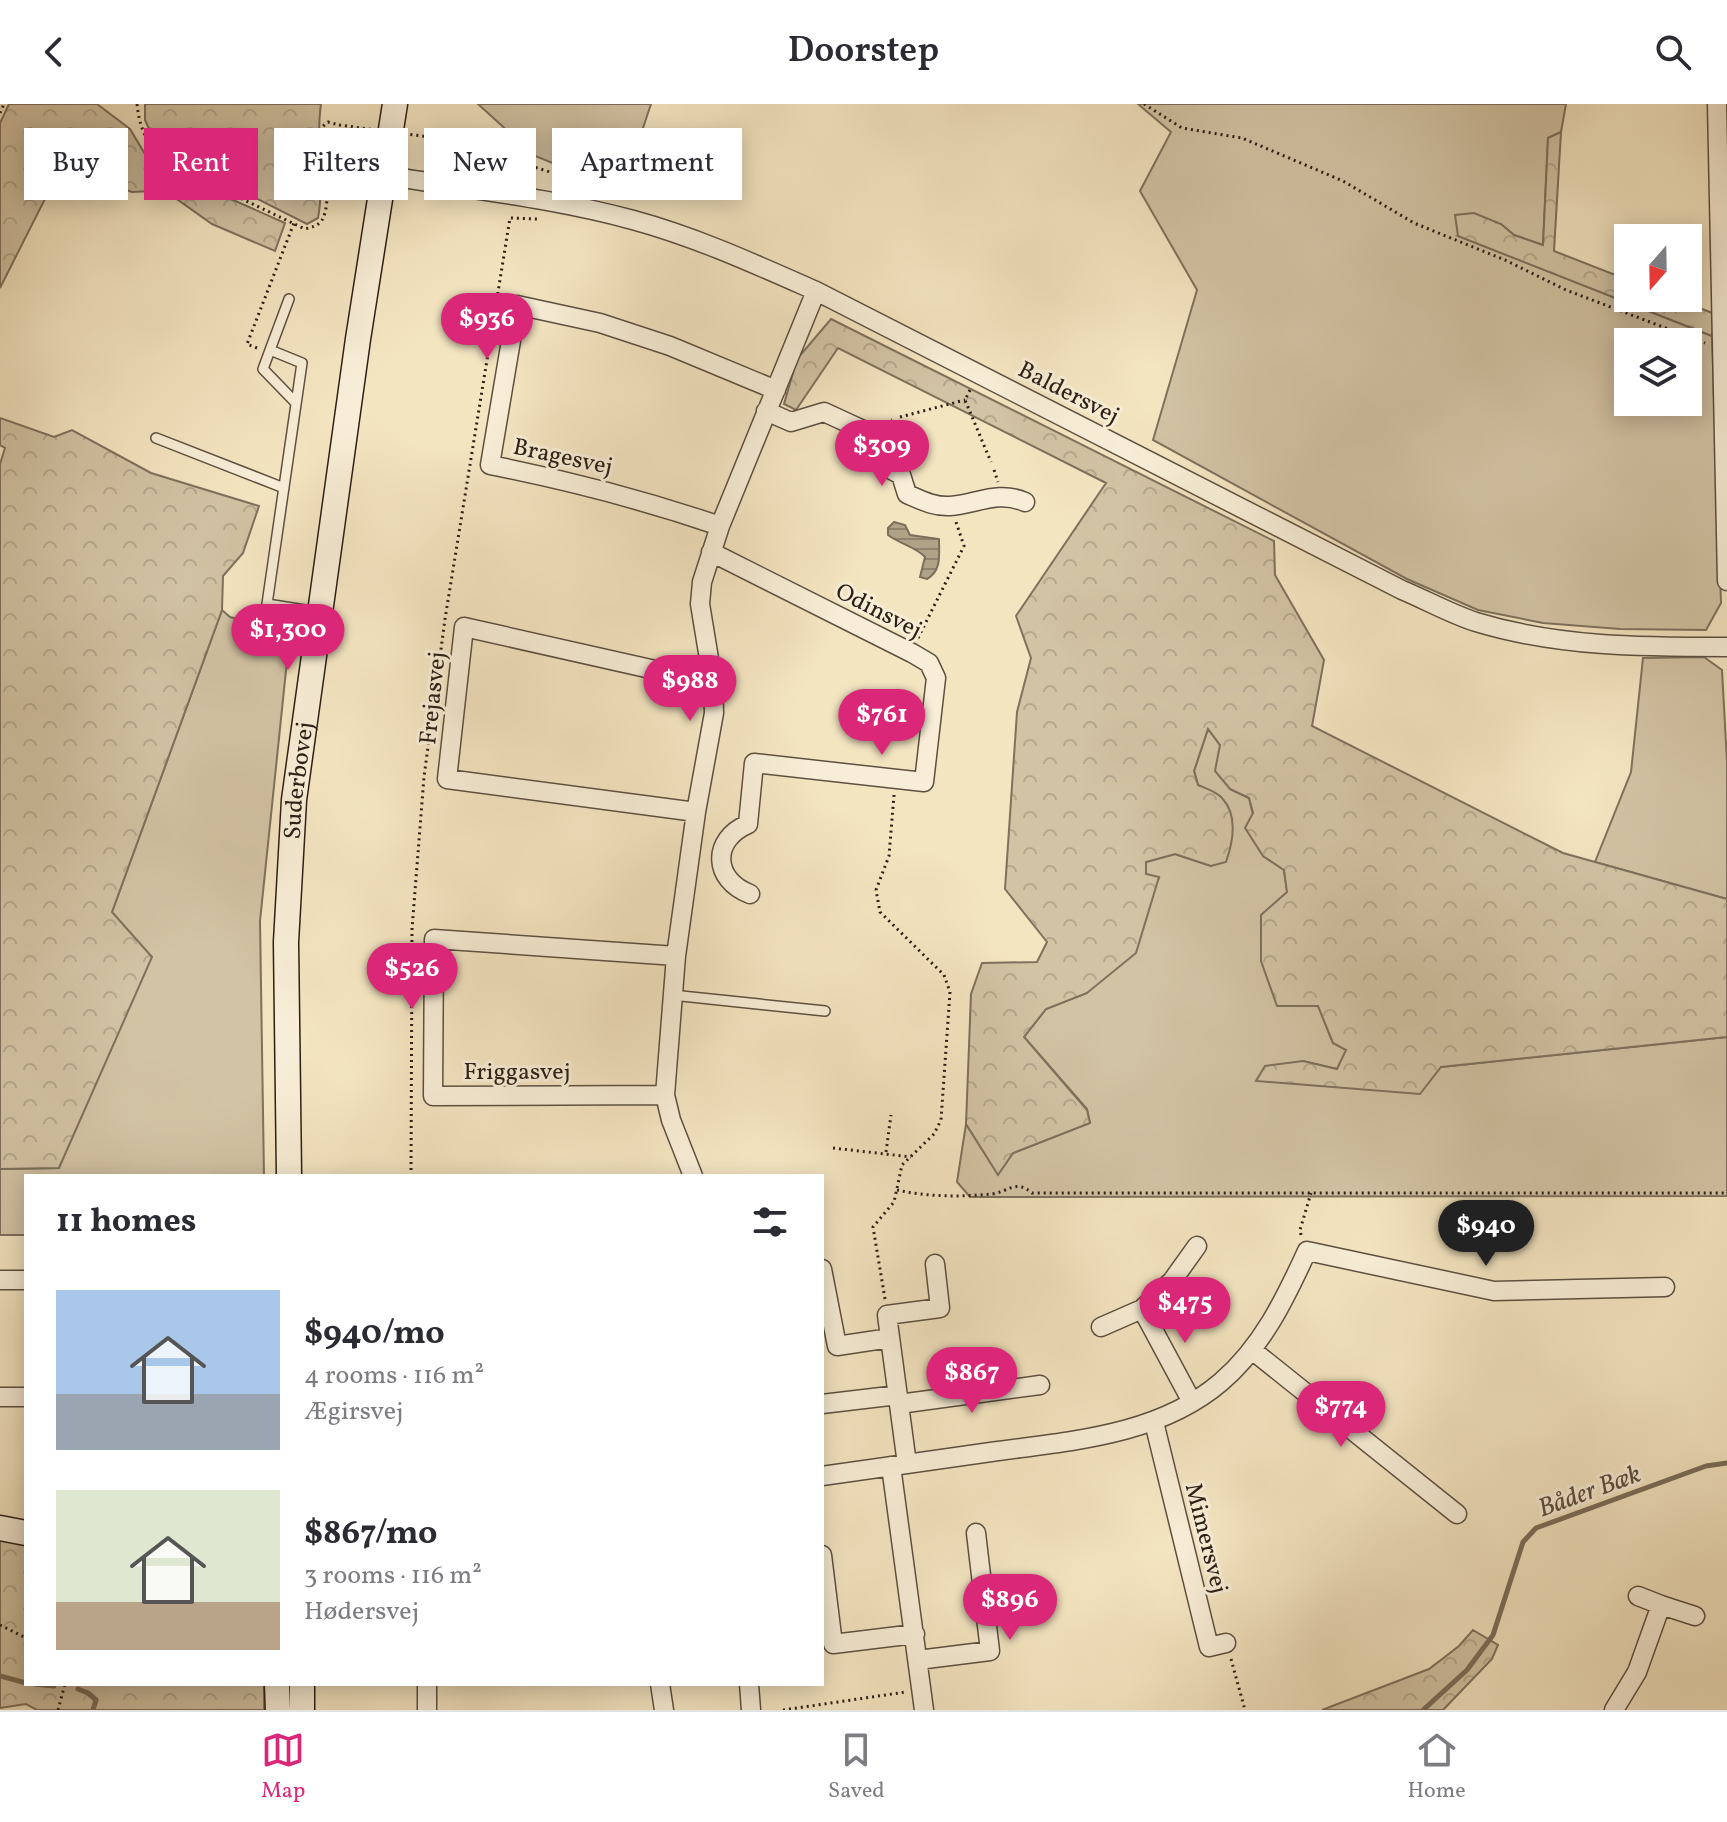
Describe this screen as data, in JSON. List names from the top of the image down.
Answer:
{
  "streets": {
    "street": [
      "Baldersvej",
      "Bragesvej",
      "Odinsvej",
      "Frejasvej",
      "Suderbovej",
      "Friggasvej",
      "Mimersvej"
    ]
  },
  "water": ["Båder Bæk"],
  "north": "bottom",
  "page": {
    "header": "Doorstep",
    "chip": [
      "Buy",
      "Rent",
      "Filters",
      "New",
      "Apartment"
    ],
    "price": [
      "$936",
      "$309",
      "$1,300",
      "$988",
      "$761",
      "$526",
      "$940",
      "$475",
      "$867",
      "$774",
      "$896"
    ],
    "heading": "11 homes",
    "list": [
      {
        "name": "$940/mo",
        "note": "4 rooms · 116 m² · Ægirsvej"
      },
      {
        "name": "$867/mo",
        "note": "3 rooms · 116 m² · Hødersvej"
      }
    ],
    "tabs": ["Map", "Saved", "Home"]
  }
}
